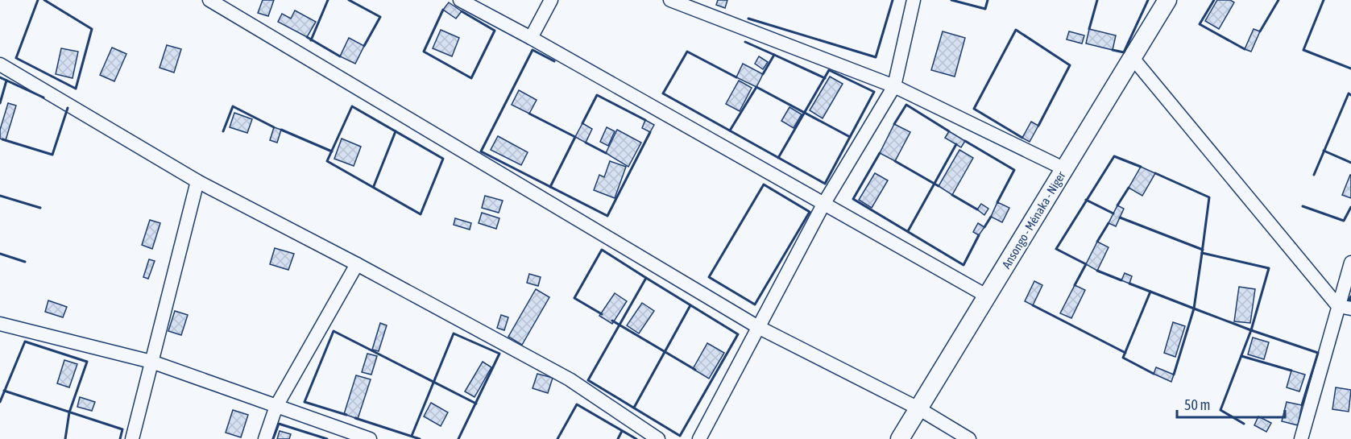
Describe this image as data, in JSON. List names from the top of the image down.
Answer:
{
  "streets": {
    "main road": ["Ansongo - Ménaka - Niger"]
  },
  "scale_bar": "50 m"
}
